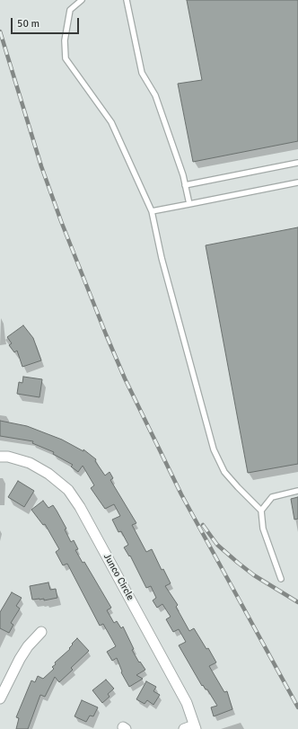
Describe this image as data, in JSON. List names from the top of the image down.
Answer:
{
  "streets": {
    "street": ["Junco Circle"]
  },
  "scale_bar": "50 m"
}
